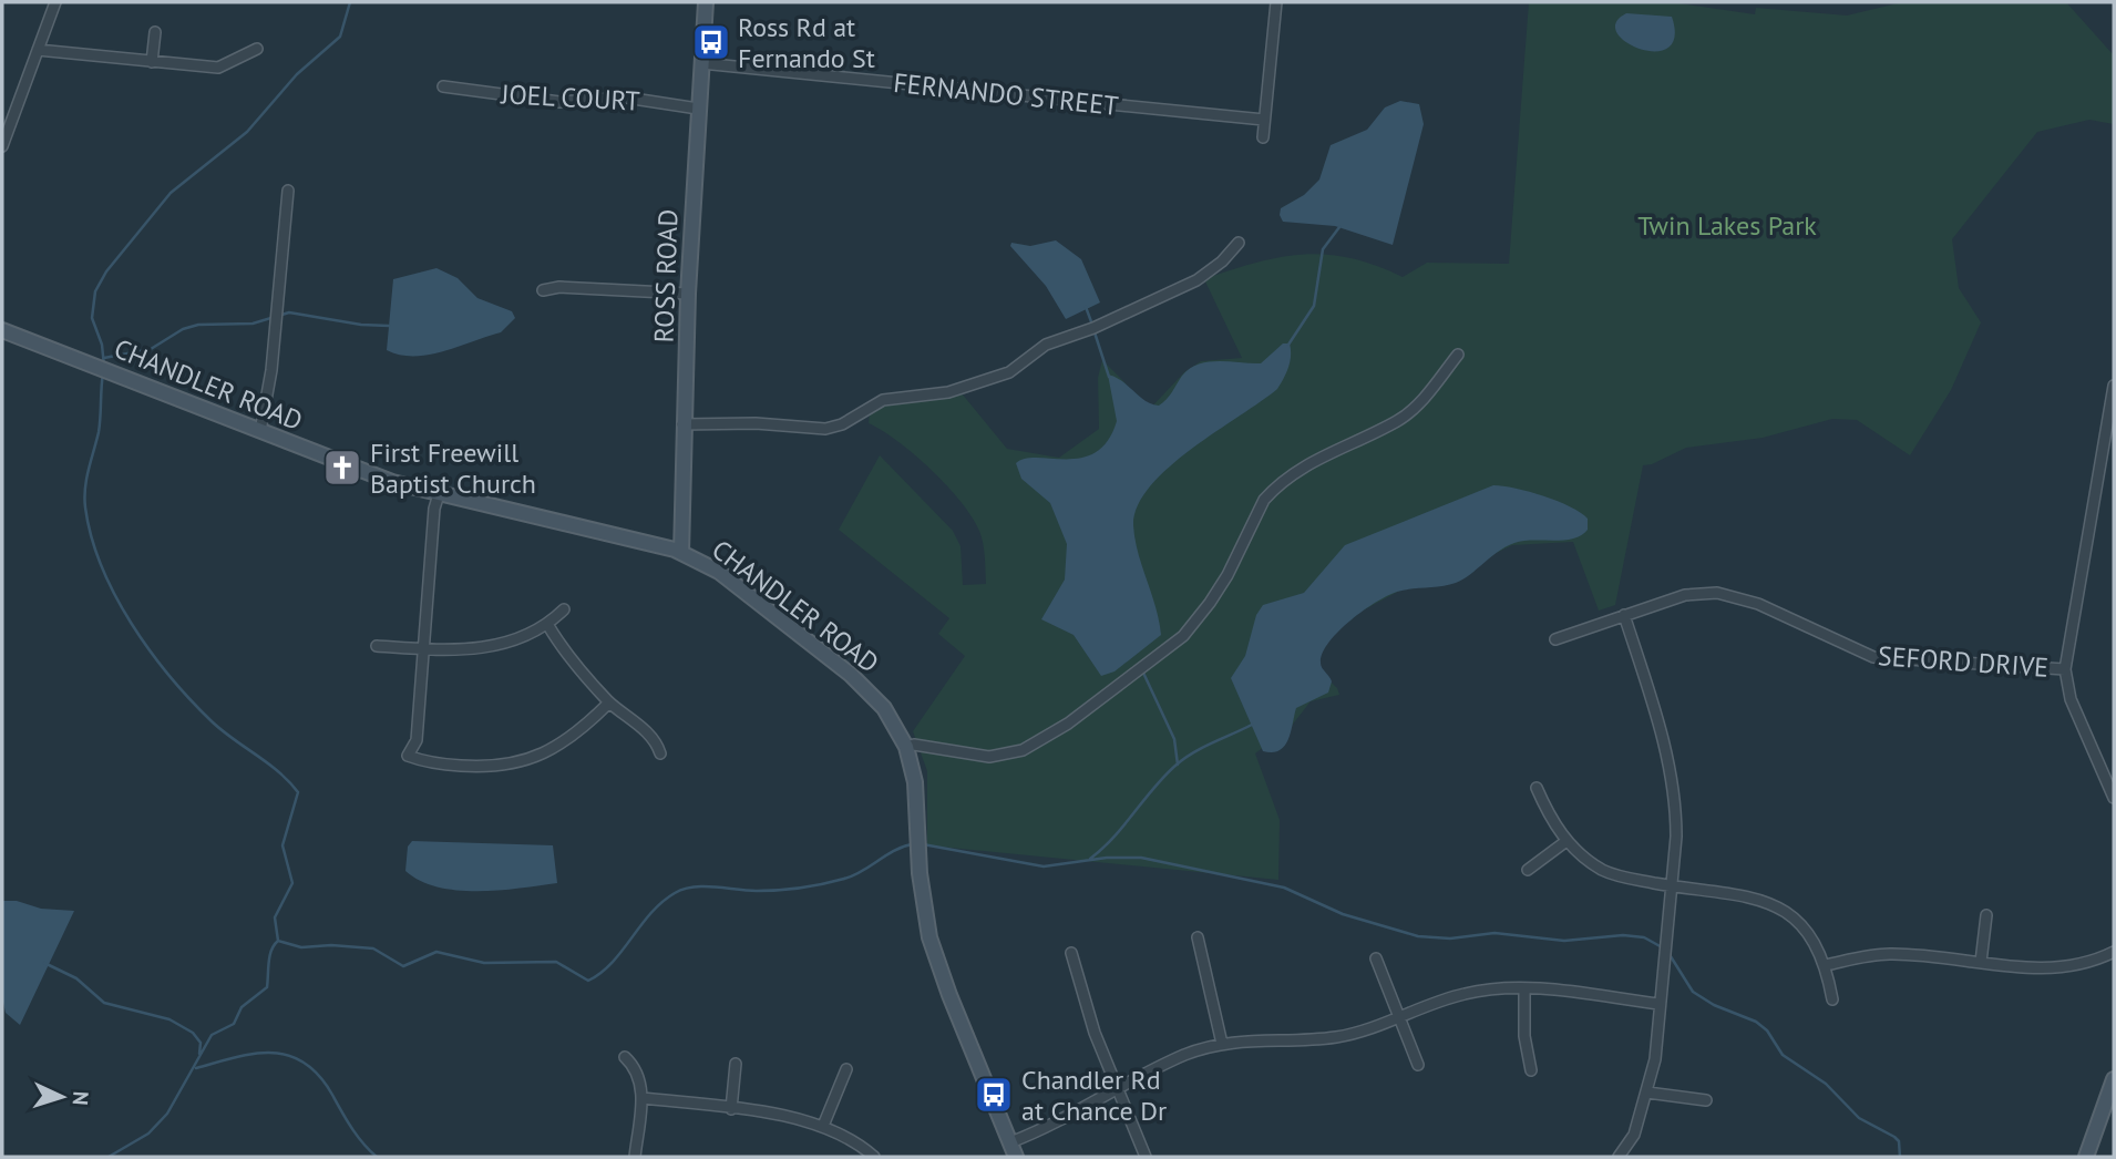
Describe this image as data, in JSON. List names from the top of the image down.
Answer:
{
  "streets": {
    "street": [
      "FERNANDO STREET",
      "JOEL COURT",
      "ROSS ROAD",
      "CHANDLER ROAD",
      "SEFORD DRIVE"
    ]
  },
  "crossings": [
    ["FERNANDO STREET", "ROSS ROAD"],
    ["JOEL COURT", "ROSS ROAD"],
    ["ROSS ROAD", "CHANDLER ROAD"]
  ],
  "parks": ["Twin Lakes Park"],
  "places": {
    "bus stop": ["Ross Rd at Fernando St", "Chandler Rd at Chance Dr"],
    "church": ["First Freewill Baptist Church"]
  },
  "north": "right"
}
